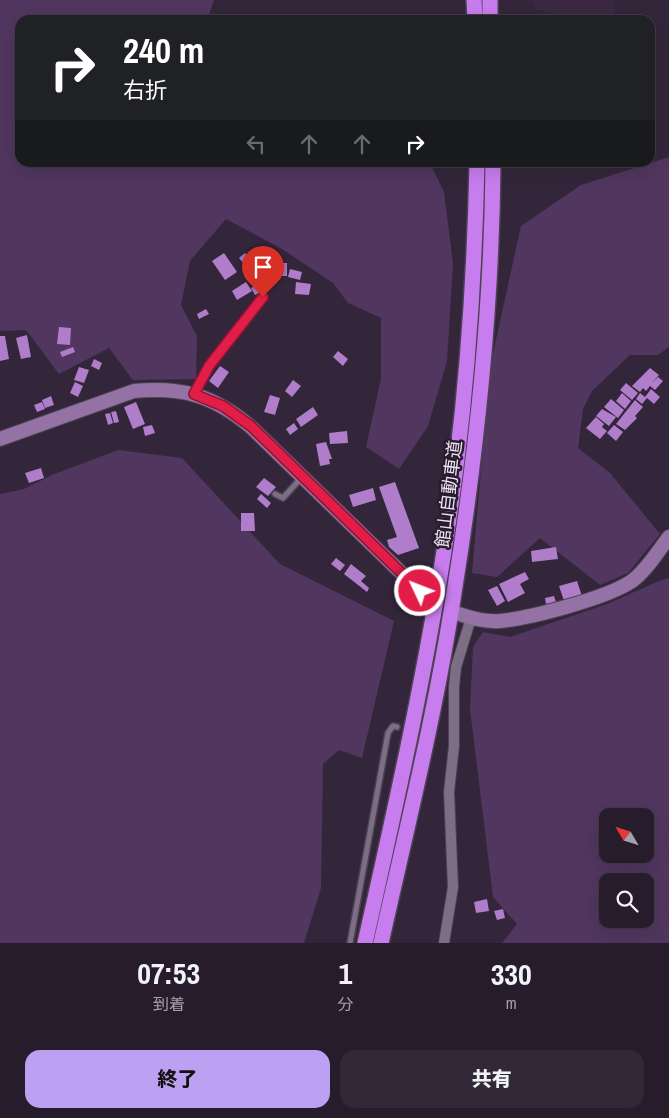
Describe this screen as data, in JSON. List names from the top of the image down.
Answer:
{
  "streets": {
    "highway": ["館山自動車道"]
  },
  "north": "top left",
  "page": {
    "turn": ["240 m", "右折"],
    "eta": [
      "07:53",
      "到着",
      "1",
      "分",
      "330",
      "m"
    ],
    "buttons": ["終了", "共有"]
  }
}
